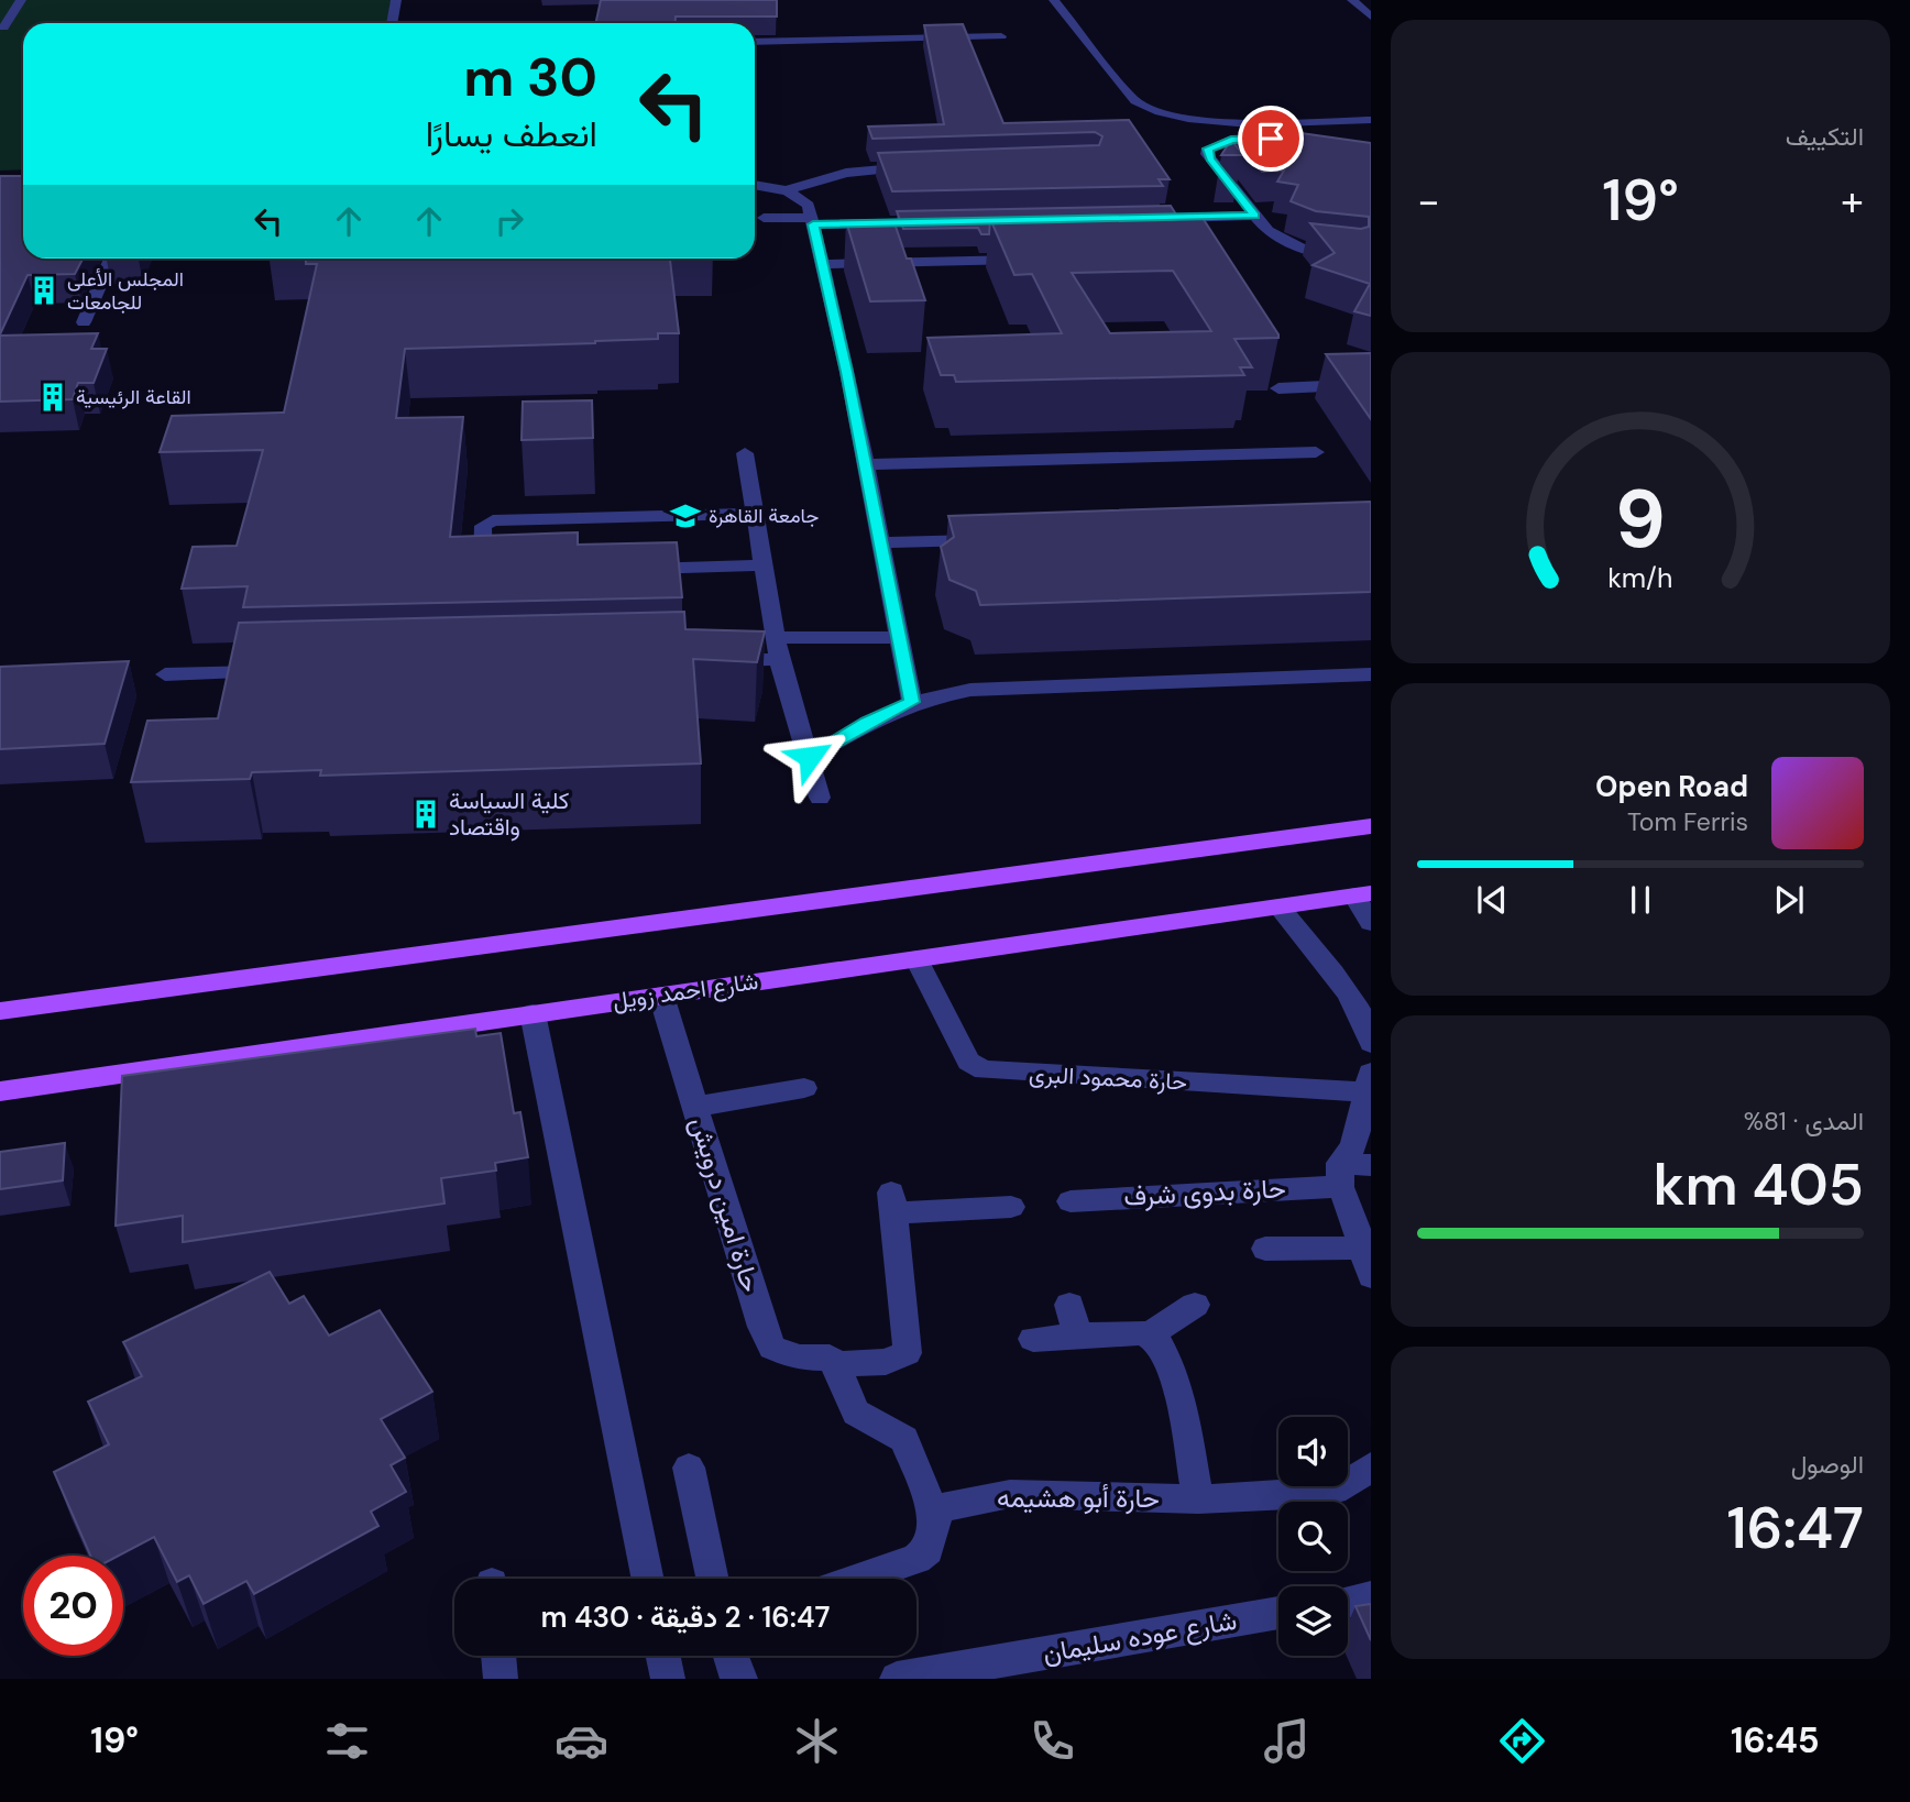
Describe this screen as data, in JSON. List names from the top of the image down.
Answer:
{
  "streets": {
    "main road": ["شارع احمد زويل"],
    "street": [
      "حارة محمود البرى",
      "حارة بدوى شرف",
      "حارة امين درويش",
      "حارة أبو هشيمه",
      "شارع عوده سليمان"
    ]
  },
  "crossings": [
    ["شارع احمد زويل", "حارة محمود البرى"],
    ["شارع احمد زويل", "حارة امين درويش"]
  ],
  "places": {
    "building": ["المجلس الأعلى للجامعات", "القاعة الرئيسية", "كلية السياسة واقتصاد"],
    "school or university": ["جامعة القاهرة"]
  },
  "page": {
    "tile": [
      "التكييف",
      ["المدى · 81%", "405 km"],
      ["الوصول", "16:47"]
    ],
    "turn": ["30 m", "انعطف يسارًا"],
    "heat": ["−", "19°", "+"],
    "song": ["Open Road", "Tom Ferris"],
    "limit": "20",
    "trip": "16:47 · 2 دقيقة · 430 m",
    "tabs": ["16:45", "19°"],
    "gauge": ["9", "km/h"]
  }
}
